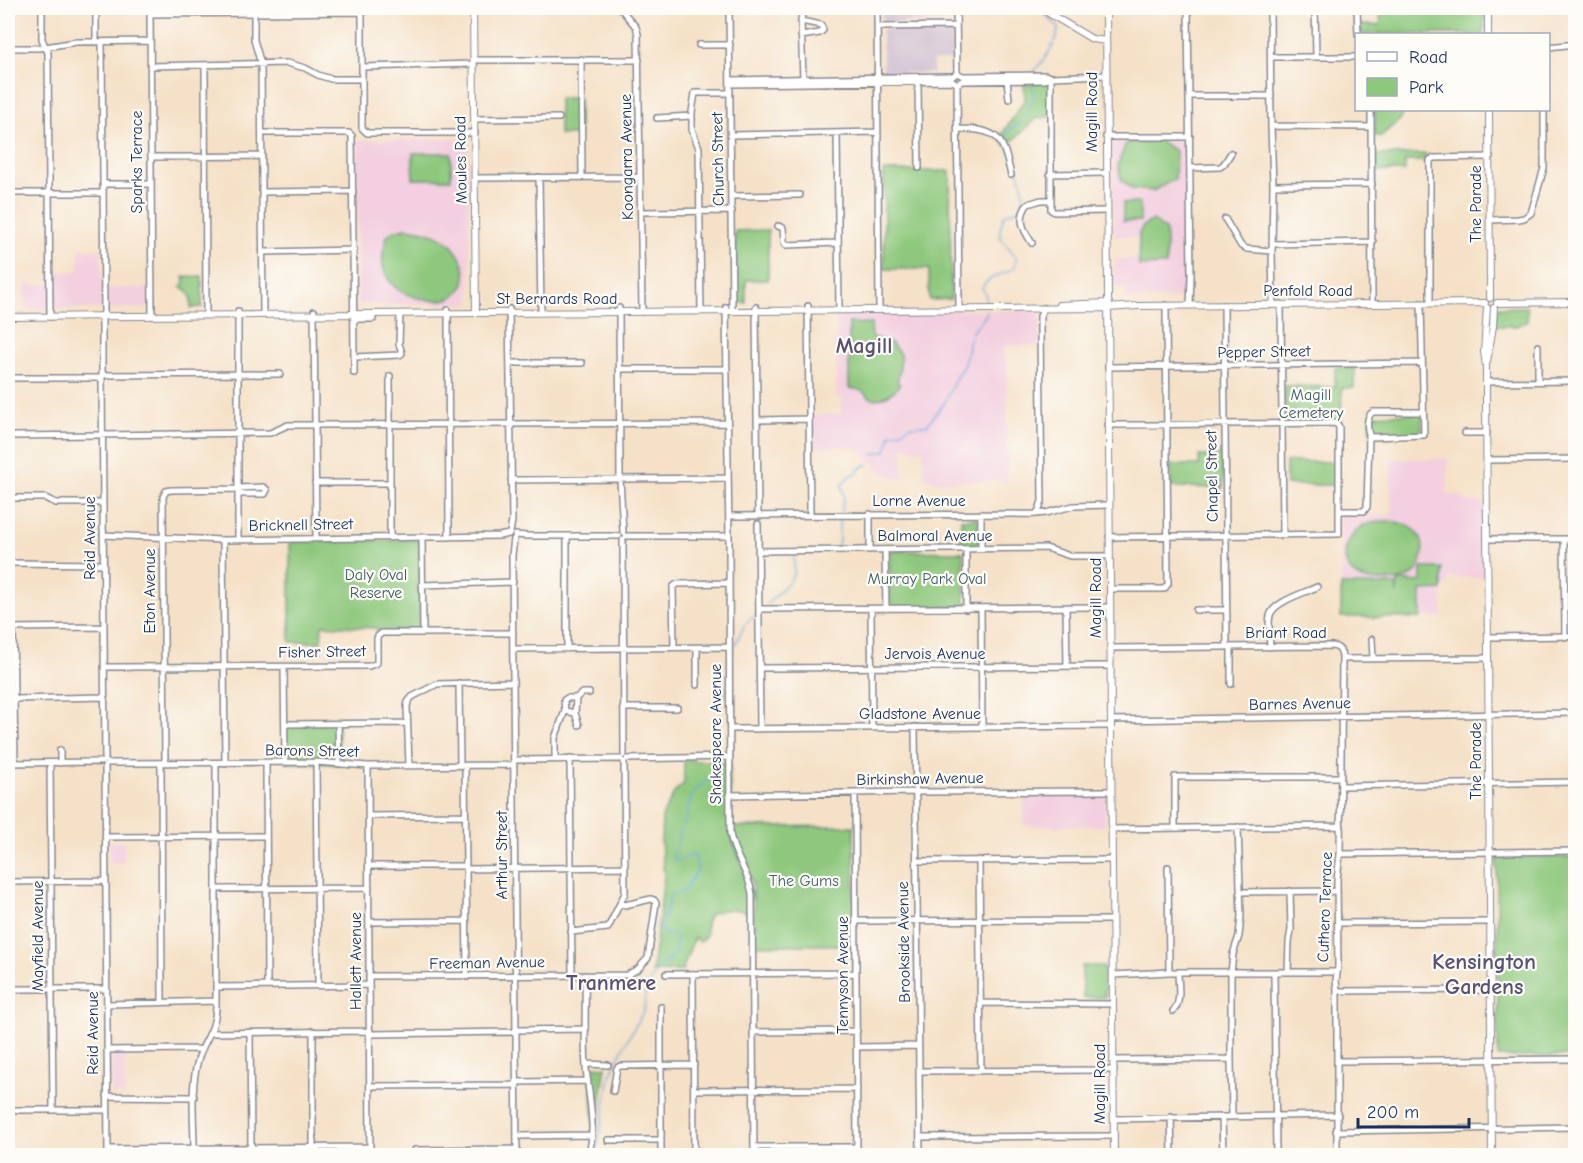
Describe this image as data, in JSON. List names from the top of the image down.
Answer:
{
  "streets": {
    "main road": [
      "Magill Road",
      "Moules Road",
      "The Parade",
      "Penfold Road",
      "St Bernards Road"
    ],
    "street": [
      "Koongarra Avenue",
      "Church Street",
      "Sparks Terrace",
      "Pepper Street",
      "Chapel Street",
      "Lorne Avenue",
      "Bricknell Street",
      "Balmoral Avenue",
      "Reid Avenue",
      "Eton Avenue",
      "Briant Road",
      "Fisher Street",
      "Jervois Avenue",
      "Barnes Avenue",
      "Gladstone Avenue",
      "Shakespeare Avenue",
      "Barons Street",
      "Birkinshaw Avenue",
      "Arthur Street",
      "Cuthero Terrace",
      "Mayfield Avenue",
      "Brookside Avenue",
      "Hallett Avenue",
      "Freeman Avenue",
      "Tennyson Avenue"
    ]
  },
  "crossings": [
    ["Magill Road", "Penfold Road"],
    ["Magill Road", "St Bernards Road"],
    ["Magill Road", "Pepper Street"],
    ["Magill Road", "Lorne Avenue"],
    ["Magill Road", "Balmoral Avenue"],
    ["Magill Road", "Briant Road"],
    ["Magill Road", "Jervois Avenue"],
    ["Magill Road", "Barnes Avenue"],
    ["Magill Road", "Gladstone Avenue"],
    ["Magill Road", "Birkinshaw Avenue"],
    ["Koongarra Avenue", "St Bernards Road"],
    ["Church Street", "St Bernards Road"],
    ["Church Street", "Shakespeare Avenue"],
    ["Moules Road", "St Bernards Road"],
    ["Sparks Terrace", "St Bernards Road"],
    ["The Parade", "Penfold Road"],
    ["The Parade", "Briant Road"],
    ["The Parade", "Barnes Avenue"],
    ["Penfold Road", "St Bernards Road"],
    ["Penfold Road", "Chapel Street"],
    ["St Bernards Road", "Reid Avenue"],
    ["St Bernards Road", "Shakespeare Avenue"],
    ["St Bernards Road", "Arthur Street"],
    ["Pepper Street", "Chapel Street"],
    ["Chapel Street", "Briant Road"],
    ["Lorne Avenue", "Shakespeare Avenue"],
    ["Bricknell Street", "Reid Avenue"],
    ["Bricknell Street", "Eton Avenue"],
    ["Bricknell Street", "Shakespeare Avenue"],
    ["Bricknell Street", "Arthur Street"],
    ["Reid Avenue", "Fisher Street"],
    ["Reid Avenue", "Barons Street"],
    ["Eton Avenue", "Fisher Street"],
    ["Eton Avenue", "Barons Street"],
    ["Briant Road", "Cuthero Terrace"],
    ["Fisher Street", "Arthur Street"],
    ["Barnes Avenue", "Gladstone Avenue"],
    ["Barnes Avenue", "Cuthero Terrace"],
    ["Gladstone Avenue", "Shakespeare Avenue"],
    ["Gladstone Avenue", "Brookside Avenue"],
    ["Shakespeare Avenue", "Barons Street"],
    ["Shakespeare Avenue", "Birkinshaw Avenue"],
    ["Barons Street", "Arthur Street"],
    ["Barons Street", "Mayfield Avenue"],
    ["Barons Street", "Hallett Avenue"],
    ["Birkinshaw Avenue", "Brookside Avenue"],
    ["Birkinshaw Avenue", "Tennyson Avenue"],
    ["Arthur Street", "Freeman Avenue"],
    ["Hallett Avenue", "Freeman Avenue"]
  ],
  "districts": ["Magill", "Kensington Gardens", "Tranmere"],
  "parks": [
    "Magill Cemetery",
    "Daly Oval Reserve",
    "Murray Park Oval",
    "The Gums"
  ],
  "legend": ["Road", "Park"],
  "scale_bar": "200 m"
}
